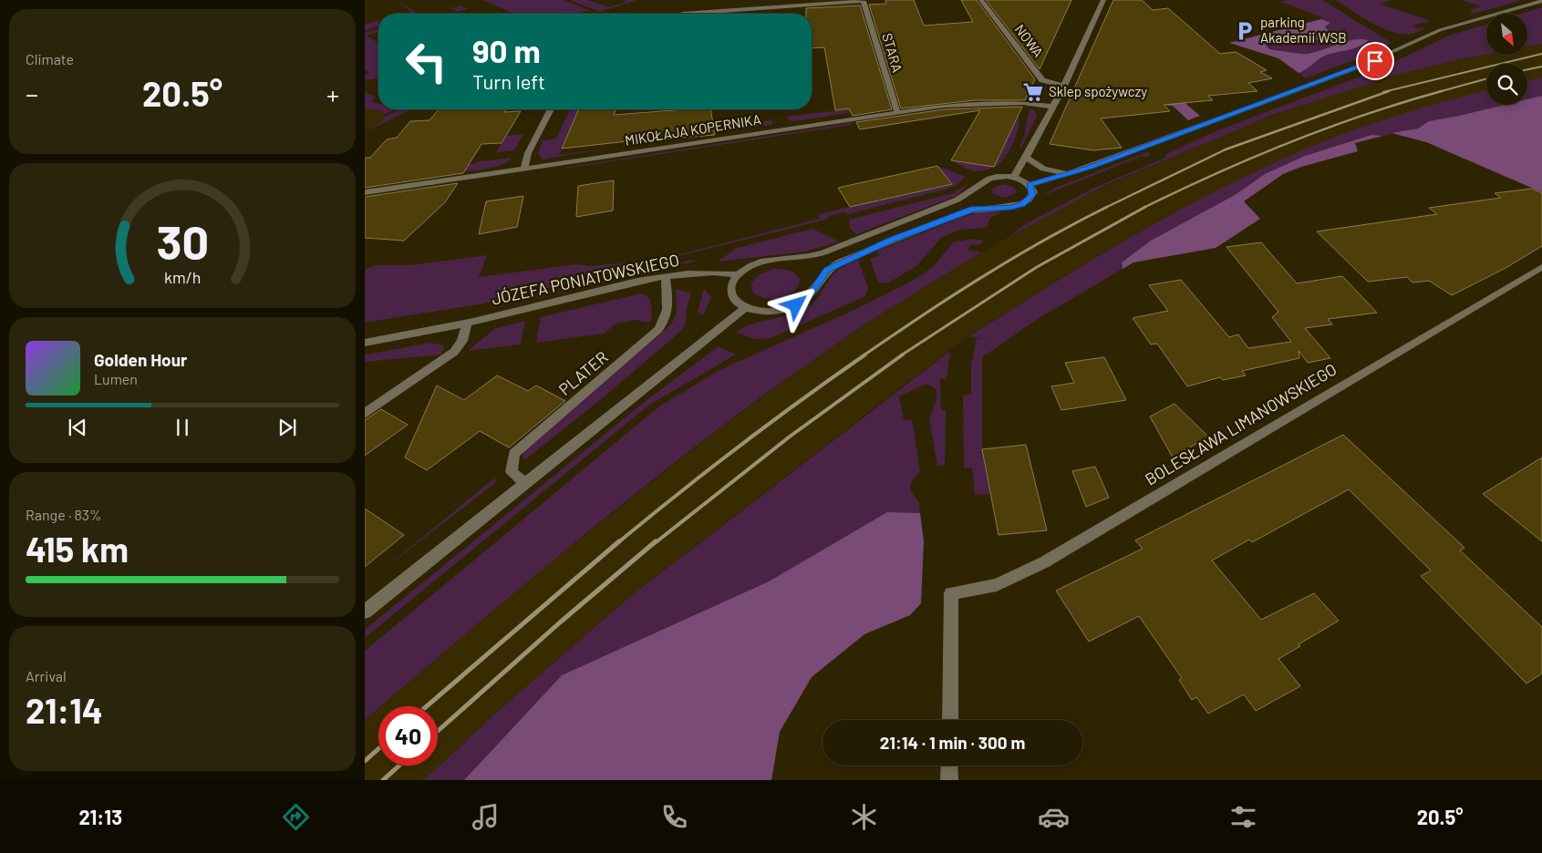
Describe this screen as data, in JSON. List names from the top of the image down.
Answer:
{
  "streets": {
    "street": [
      "NOWA",
      "STARA",
      "MIKOŁAJA KOPERNIKA",
      "JÓZEFA PONIATOWSKIEGO",
      "PLATER",
      "BOLESŁAWA LIMANOWSKIEGO"
    ]
  },
  "crossings": [
    ["STARA", "MIKOŁAJA KOPERNIKA"],
    ["JÓZEFA PONIATOWSKIEGO", "PLATER"]
  ],
  "places": {
    "parking": ["parking Akademii WSB"],
    "supermarket": ["Sklep spożywczy"]
  },
  "north": "bottom right",
  "page": {
    "tile": [
      "Climate",
      ["Range · 83%", "415 km"],
      ["Arrival", "21:14"]
    ],
    "turn": ["90 m", "Turn left"],
    "heat": ["−", "20.5°", "+"],
    "song": ["Golden Hour", "Lumen"],
    "limit": "40",
    "trip": "21:14 · 1 min · 300 m",
    "tabs": ["21:13", "20.5°"],
    "gauge": ["30", "km/h"]
  }
}
